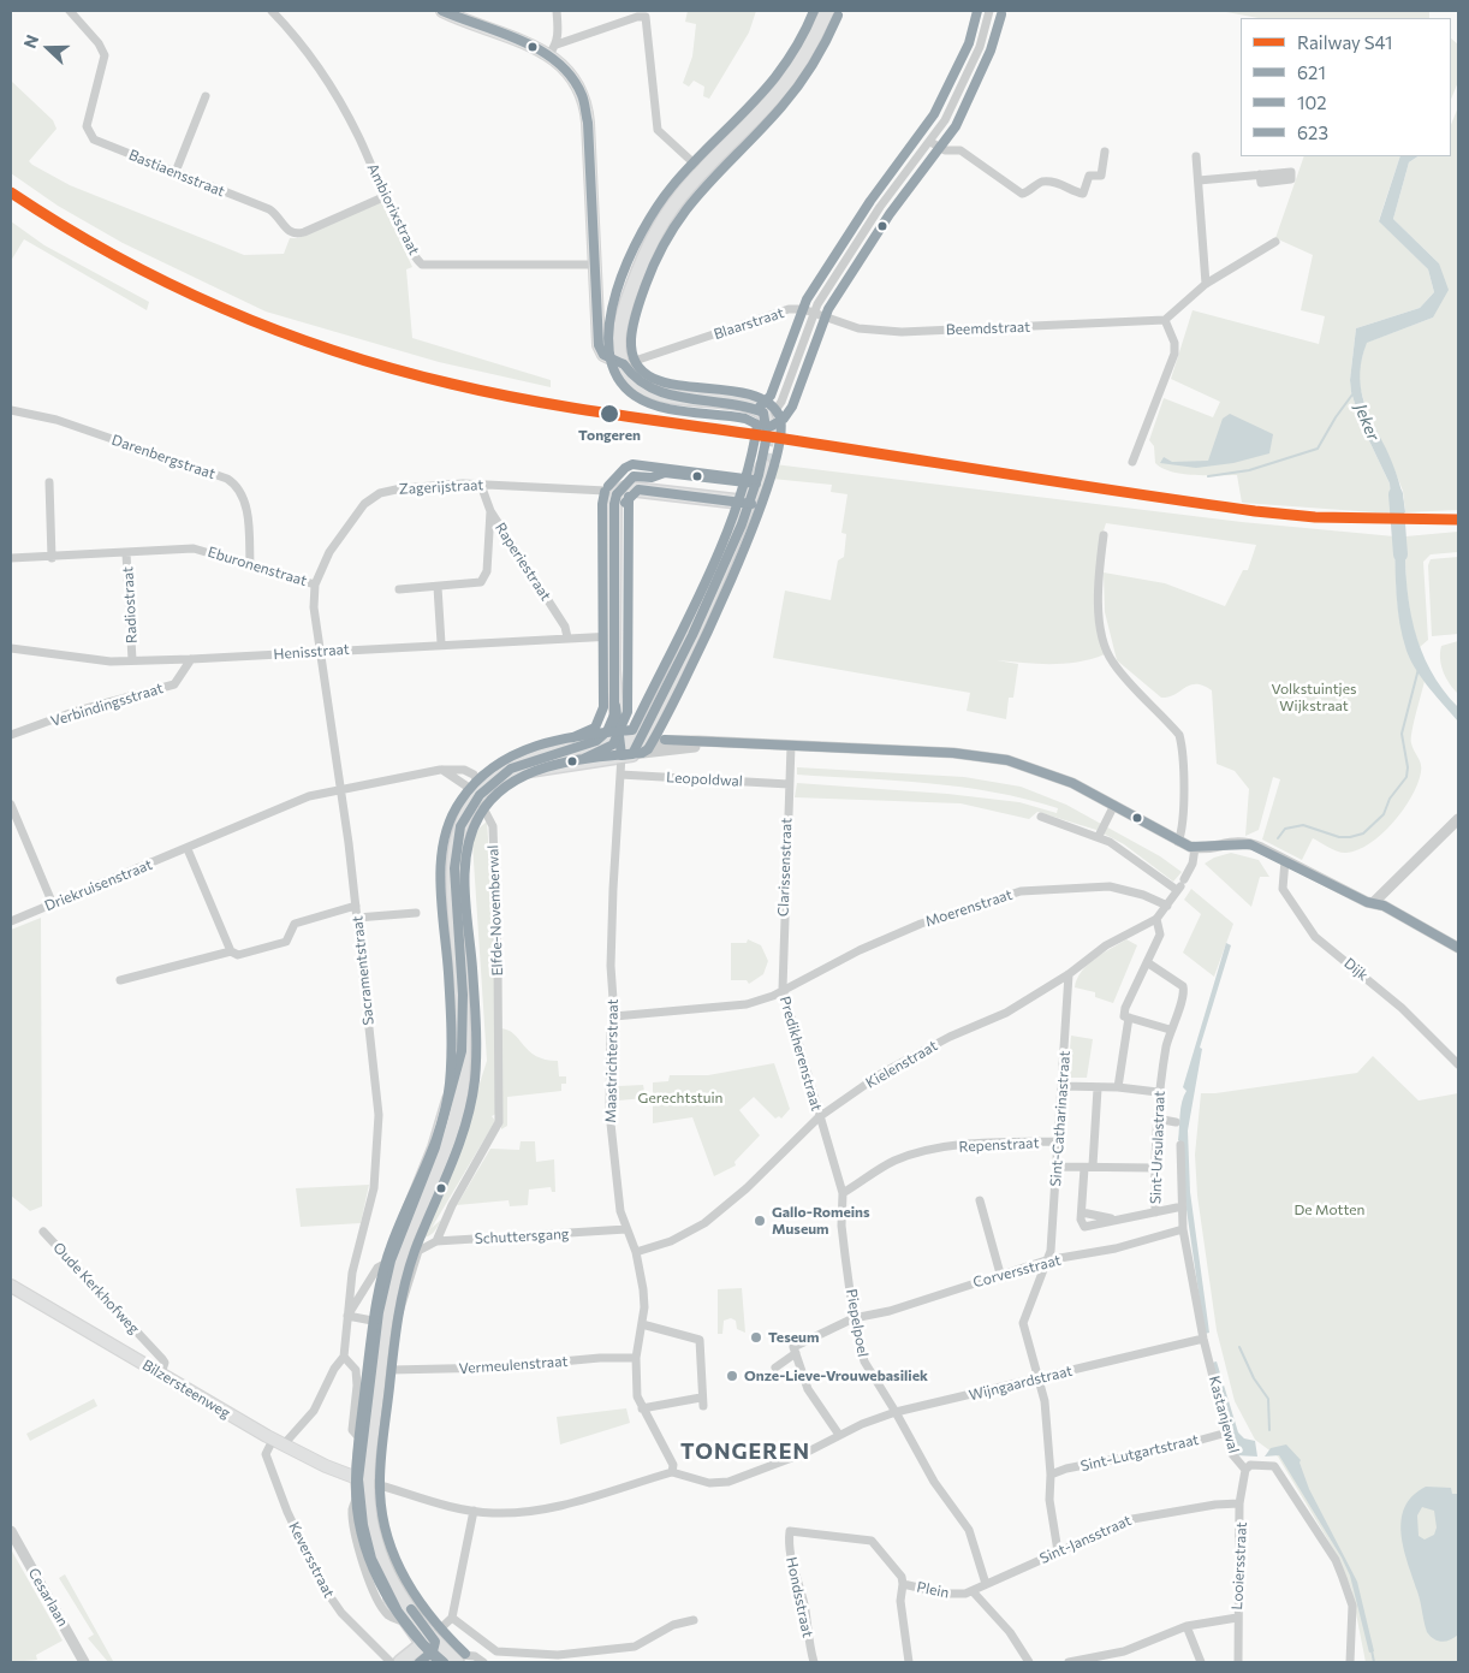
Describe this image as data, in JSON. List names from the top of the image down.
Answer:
{
  "streets": {
    "main road": ["Leopoldwal", "Bilzersteenweg"],
    "street": [
      "Bastiaensstraat",
      "Ambiorixstraat",
      "Blaarstraat",
      "Beemdstraat",
      "Darenbergstraat",
      "Zagerijstraat",
      "Raperiestraat",
      "Eburonenstraat",
      "Radiostraat",
      "Henisstraat",
      "Verbindingsstraat",
      "Clarissenstraat",
      "Driekruisenstraat",
      "Moerenstraat",
      "Elfde-Novemberwal",
      "Dijk",
      "Sacramentstraat",
      "Predikherenstraat",
      "Maastrichterstraat",
      "Kielenstraat",
      "Sint-Catharinastraat",
      "Repenstraat",
      "Sint-Ursulastraat",
      "Schuttersgang",
      "Corversstraat",
      "Oude Kerkhofweg",
      "Piepelpoel",
      "Vermeulenstraat",
      "Wijngaardstraat",
      "Kastanjewal",
      "Sint-Lutgartstraat",
      "Sint-Jansstraat",
      "Keversstraat",
      "Looiersstraat",
      "Plein",
      "Cesarlaan",
      "Hondsstraat"
    ]
  },
  "crossings": [
    ["Bastiaensstraat", "Ambiorixstraat"],
    ["Blaarstraat", "Beemdstraat"],
    ["Darenbergstraat", "Eburonenstraat"],
    ["Zagerijstraat", "Raperiestraat"],
    ["Zagerijstraat", "Eburonenstraat"],
    ["Zagerijstraat", "Sacramentstraat"],
    ["Raperiestraat", "Henisstraat"],
    ["Eburonenstraat", "Radiostraat"],
    ["Eburonenstraat", "Sacramentstraat"],
    ["Radiostraat", "Henisstraat"],
    ["Henisstraat", "Verbindingsstraat"],
    ["Henisstraat", "Sacramentstraat"],
    ["Leopoldwal", "Clarissenstraat"],
    ["Leopoldwal", "Maastrichterstraat"],
    ["Leopoldwal", "Kielenstraat"],
    ["Clarissenstraat", "Moerenstraat"],
    ["Clarissenstraat", "Predikherenstraat"],
    ["Driekruisenstraat", "Elfde-Novemberwal"],
    ["Driekruisenstraat", "Sacramentstraat"],
    ["Moerenstraat", "Predikherenstraat"],
    ["Moerenstraat", "Maastrichterstraat"],
    ["Moerenstraat", "Kielenstraat"],
    ["Elfde-Novemberwal", "Schuttersgang"],
    ["Predikherenstraat", "Kielenstraat"],
    ["Predikherenstraat", "Repenstraat"],
    ["Predikherenstraat", "Piepelpoel"],
    ["Maastrichterstraat", "Kielenstraat"],
    ["Maastrichterstraat", "Schuttersgang"],
    ["Maastrichterstraat", "Vermeulenstraat"],
    ["Maastrichterstraat", "Wijngaardstraat"],
    ["Kielenstraat", "Sint-Catharinastraat"],
    ["Sint-Catharinastraat", "Repenstraat"],
    ["Sint-Catharinastraat", "Corversstraat"],
    ["Sint-Catharinastraat", "Wijngaardstraat"],
    ["Sint-Catharinastraat", "Sint-Lutgartstraat"],
    ["Sint-Catharinastraat", "Sint-Jansstraat"],
    ["Repenstraat", "Piepelpoel"],
    ["Corversstraat", "Piepelpoel"],
    ["Corversstraat", "Kastanjewal"],
    ["Oude Kerkhofweg", "Bilzersteenweg"],
    ["Piepelpoel", "Wijngaardstraat"],
    ["Piepelpoel", "Sint-Jansstraat"],
    ["Wijngaardstraat", "Kastanjewal"],
    ["Bilzersteenweg", "Keversstraat"],
    ["Kastanjewal", "Sint-Lutgartstraat"],
    ["Kastanjewal", "Looiersstraat"],
    ["Sint-Jansstraat", "Looiersstraat"],
    ["Sint-Jansstraat", "Plein"],
    ["Plein", "Hondsstraat"]
  ],
  "districts": ["TONGEREN"],
  "water": ["Jeker"],
  "parks": ["Volkstuintjes Wijkstraat", "Gerechtstuin", "De Motten"],
  "places": [
    "Tongeren",
    "Gallo-Romeins Museum",
    "Teseum",
    "Onze-Lieve-Vrouwebasiliek"
  ],
  "lines": [
    "transit line 621",
    "transit line 623",
    "transit line 102",
    "rail line S41"
  ],
  "legend": [
    "Railway S41",
    "621",
    "102",
    "623"
  ],
  "north": "left"
}
